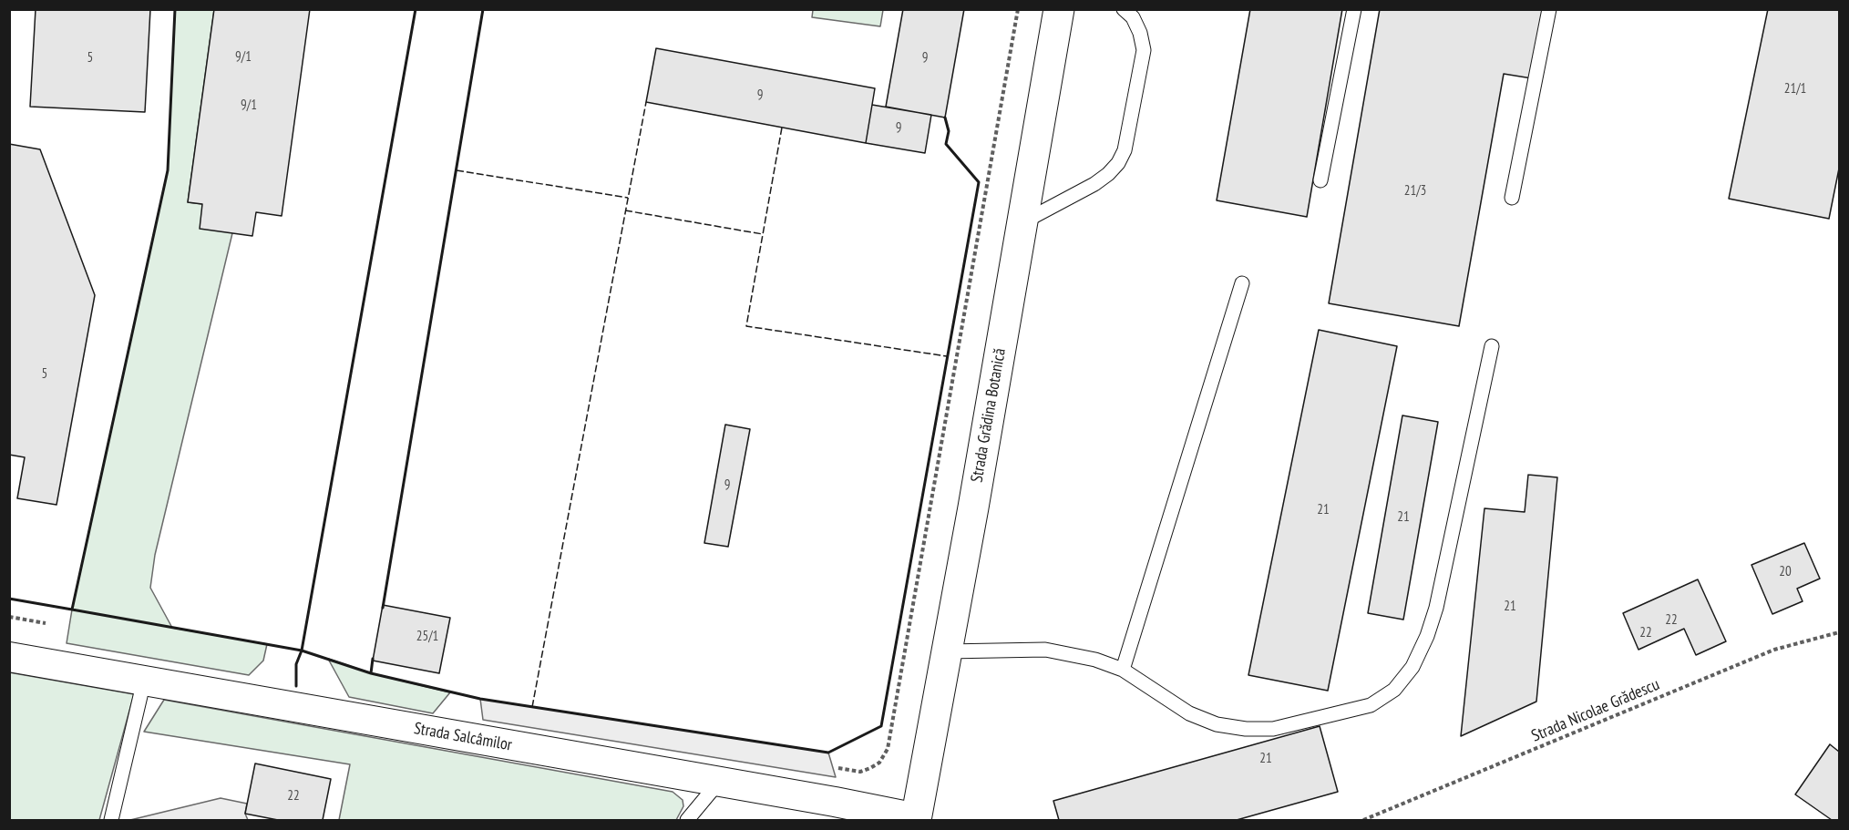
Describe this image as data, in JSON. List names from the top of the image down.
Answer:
{
  "streets": {
    "main road": ["Strada Grădina Botanică"],
    "street": ["Strada Salcâmilor"],
    "path": ["Strada Nicolae Grădescu"]
  },
  "crossings": [
    ["Strada Grădina Botanică", "Strada Salcâmilor"]
  ],
  "house_numbers": [
    "9/1",
    "5",
    "9",
    "21/1",
    "9",
    "9/1",
    "9",
    "21/3",
    "5",
    "9",
    "21",
    "21",
    "20",
    "21",
    "22",
    "22",
    "25/1",
    "21",
    "22"
  ]
}
